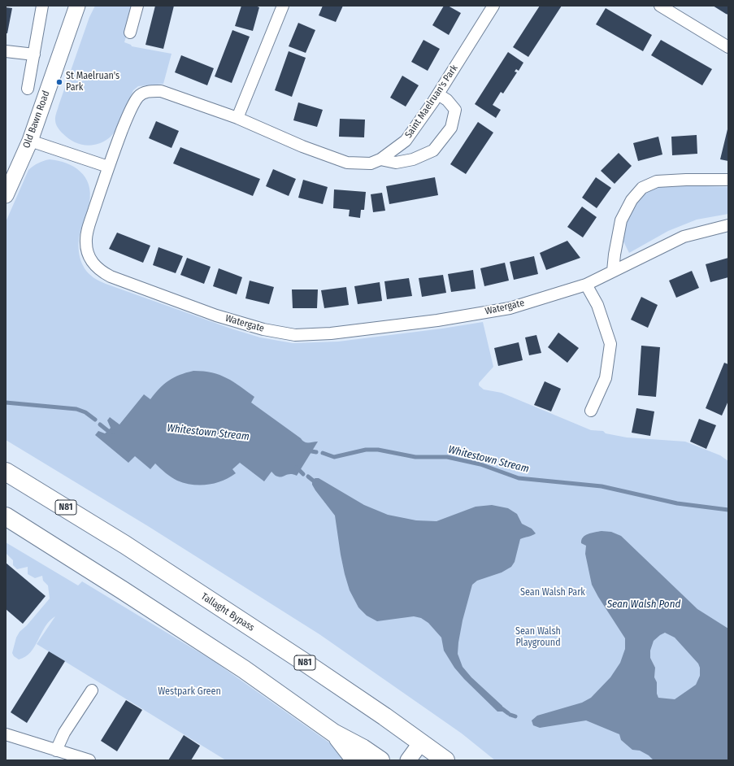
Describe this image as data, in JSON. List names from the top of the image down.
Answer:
{
  "streets": {
    "main road": ["Old Bawn Road", "N81", "Tallaght Bypass"],
    "street": ["Saint Maelruan's Park", "Watergate"]
  },
  "crossings": [
    ["Saint Maelruan's Park", "Watergate"]
  ],
  "water": ["Whitestown Stream", "Sean Walsh Pond"],
  "parks": ["Sean Walsh Park", "Sean Walsh Playground", "Westpark Green"],
  "places": ["St Maelruan's Park"]
}
